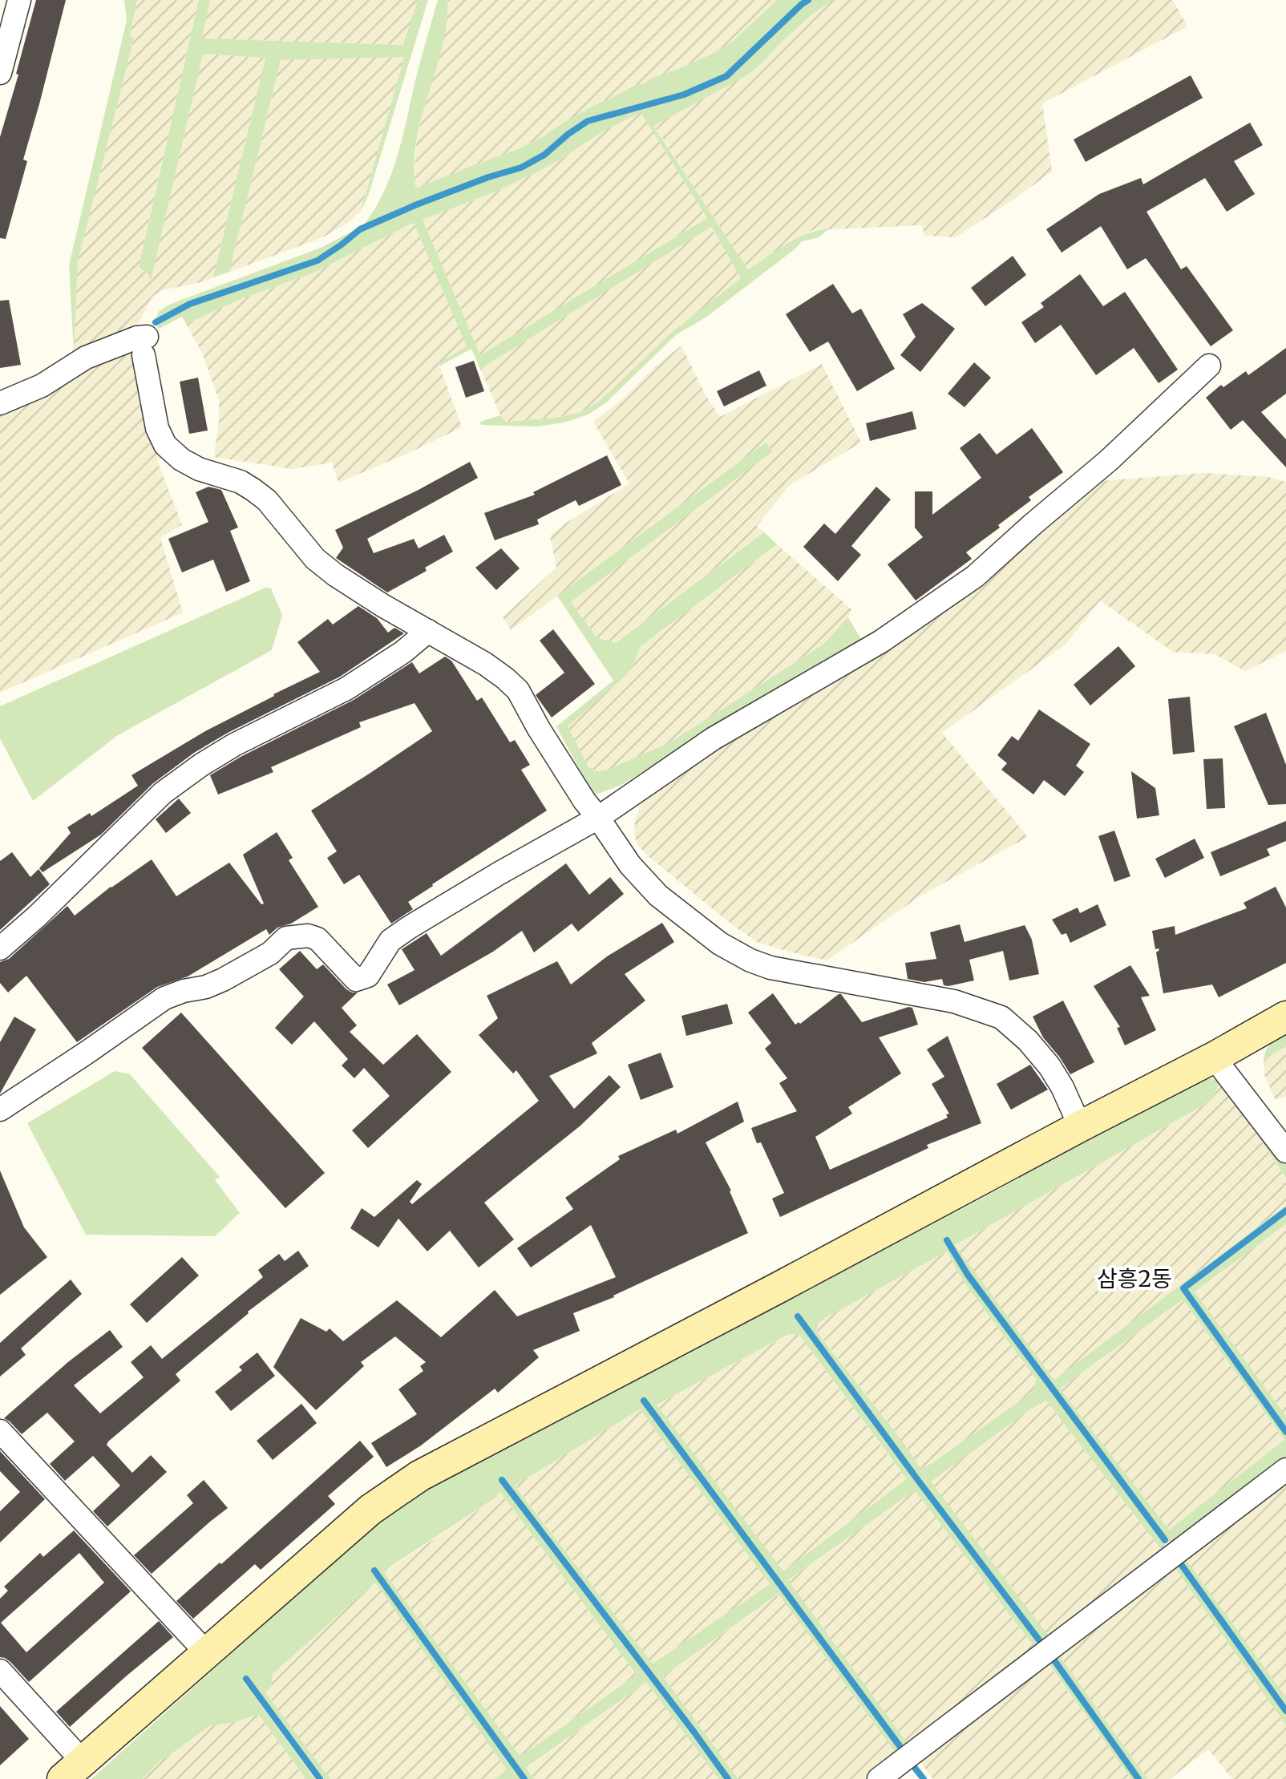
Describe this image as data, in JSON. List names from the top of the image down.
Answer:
{
  "districts": ["삼흥2동"]
}
